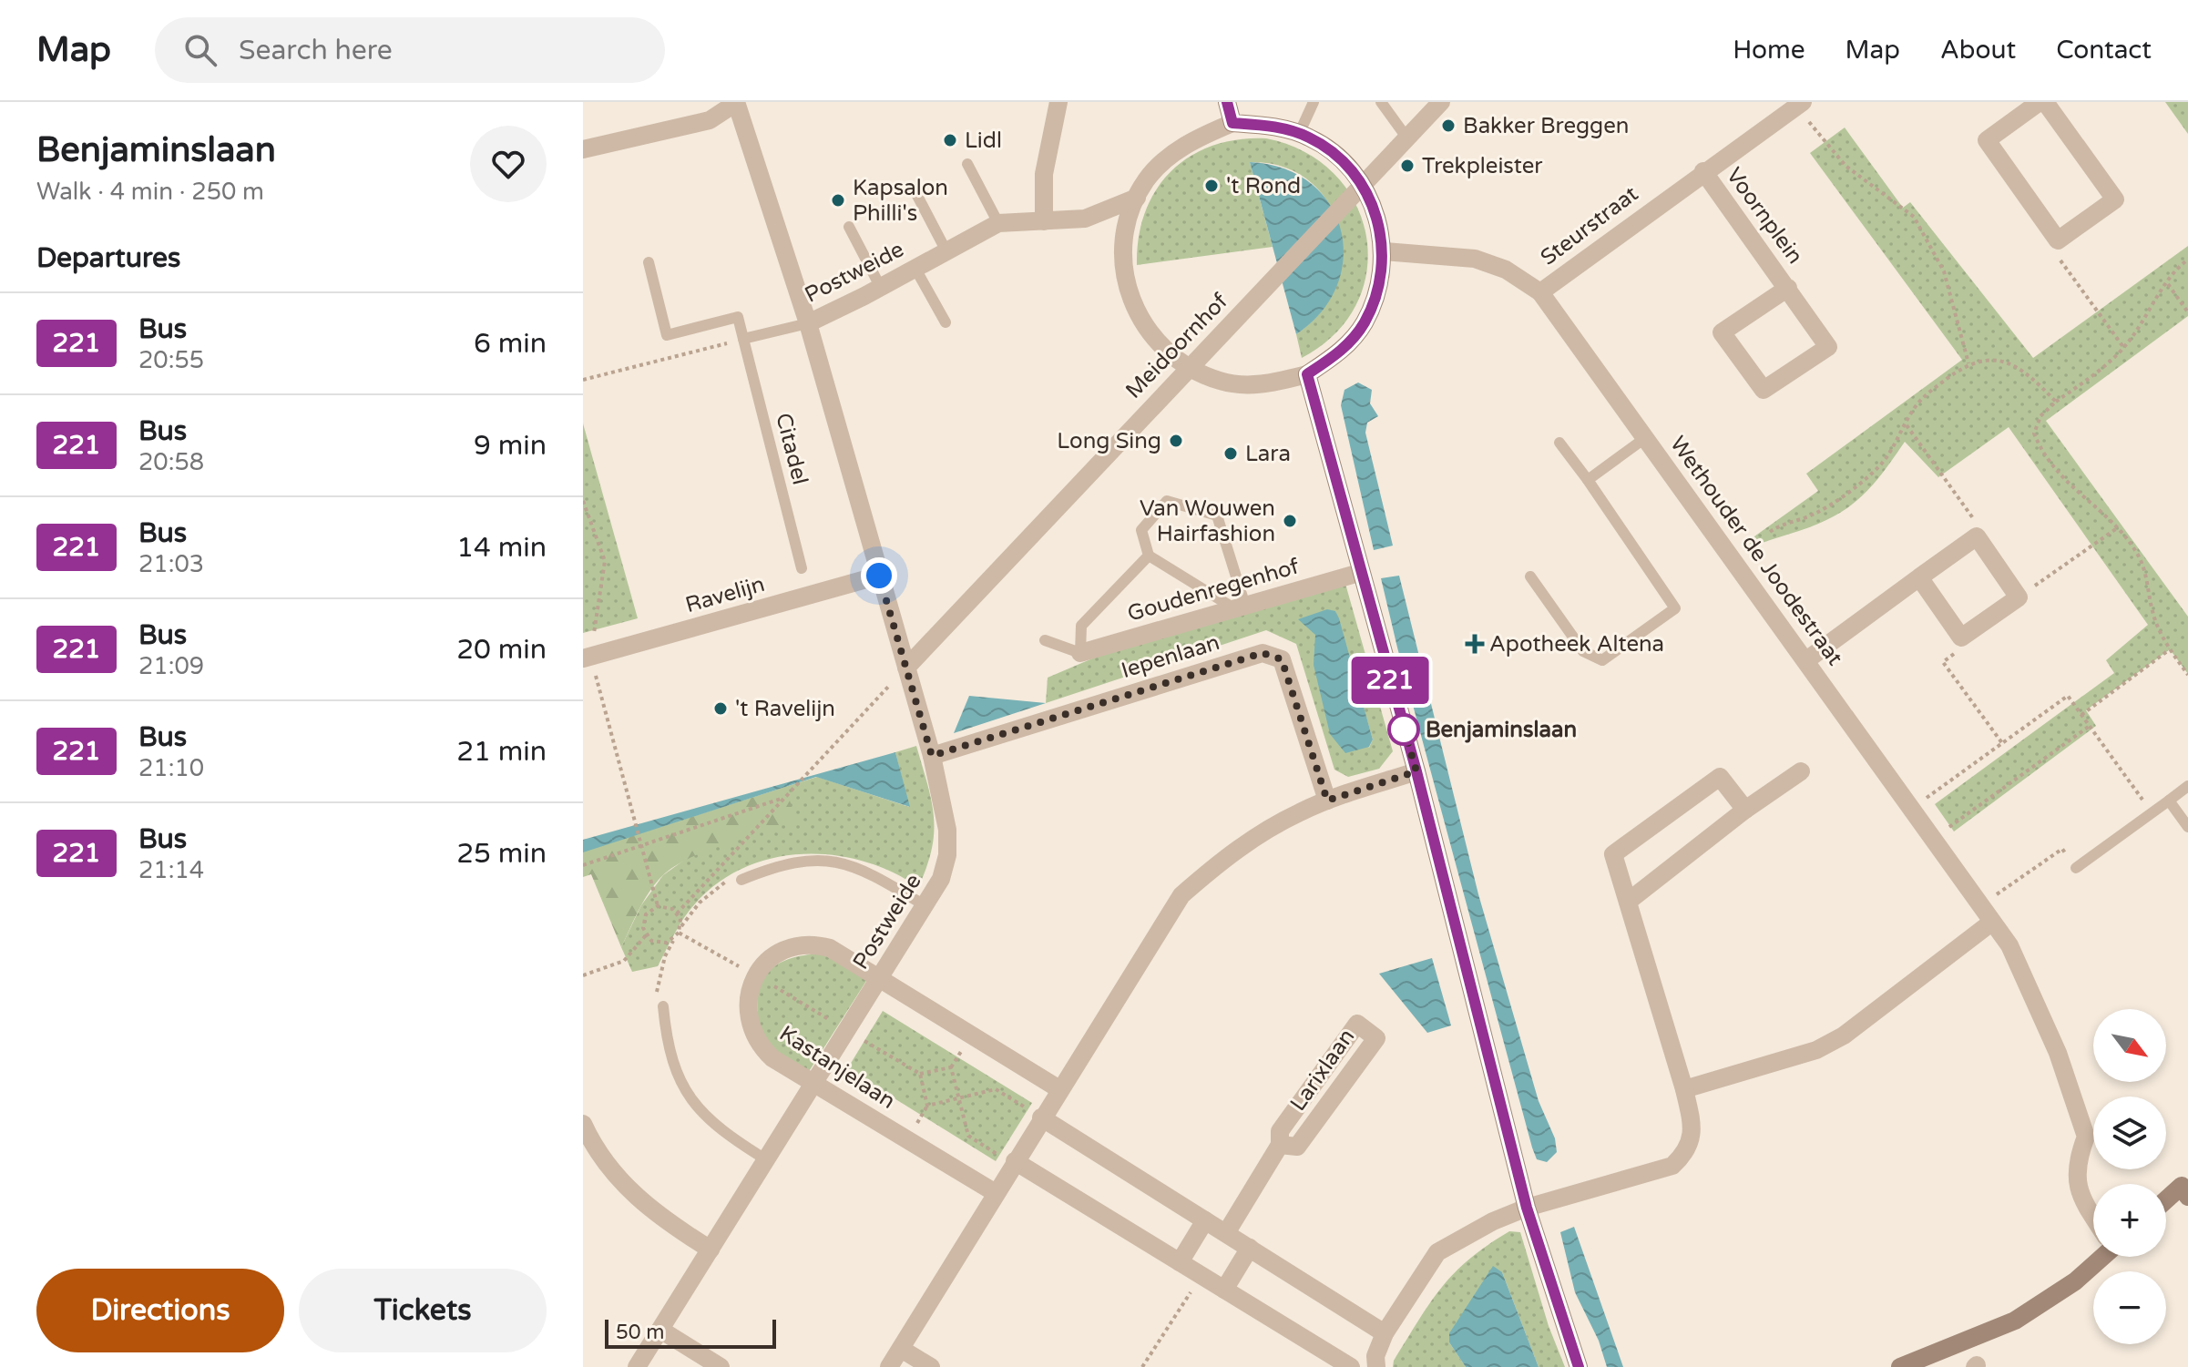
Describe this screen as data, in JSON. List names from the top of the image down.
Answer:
{
  "streets": {
    "street": [
      "Voornplein",
      "Steurstraat",
      "Postweide",
      "Meidoornhof",
      "Wethouder de Joodestraat",
      "Goudenregenhof",
      "Ravelijn",
      "Iepenlaan",
      "Kastanjelaan",
      "Larixlaan"
    ],
    "lane": ["Citadel"]
  },
  "crossings": [
    ["Voornplein", "Steurstraat"],
    ["Steurstraat", "Wethouder de Joodestraat"],
    ["Postweide", "Meidoornhof"],
    ["Postweide", "Ravelijn"],
    ["Postweide", "Iepenlaan"],
    ["Postweide", "Kastanjelaan"]
  ],
  "places": {
    "other": [
      "Bakker Breggen",
      "Lidl",
      "Trekpleister",
      "'t Rond",
      "Kapsalon Philli's",
      "Long Sing",
      "Lara",
      "Van Wouwen Hairfashion",
      "'t Ravelijn",
      "Benjaminslaan"
    ],
    "health": ["Apotheek Altena"]
  },
  "lines": ["bus line 221"],
  "scale_bar": "50 m",
  "north": "bottom right",
  "page": {
    "header": "Map",
    "search": "Search here",
    "nav": [
      "Home",
      "Map",
      "About",
      "Contact"
    ],
    "heading": [
      ["Benjaminslaan", "Walk · 4 min · 250 m"],
      "Departures"
    ],
    "on_map": "221",
    "list": [
      {
        "mark": "221",
        "name": "Bus",
        "note": "20:55",
        "value": "6 min"
      },
      {
        "mark": "221",
        "name": "Bus",
        "note": "20:58",
        "value": "9 min"
      },
      {
        "mark": "221",
        "name": "Bus",
        "note": "21:03",
        "value": "14 min"
      },
      {
        "mark": "221",
        "name": "Bus",
        "note": "21:09",
        "value": "20 min"
      },
      {
        "mark": "221",
        "name": "Bus",
        "note": "21:10",
        "value": "21 min"
      },
      {
        "mark": "221",
        "name": "Bus",
        "note": "21:14",
        "value": "25 min"
      }
    ],
    "map_buttons": ["+", "−"],
    "buttons": ["Directions", "Tickets"],
    "scale": "50 m"
  }
}
